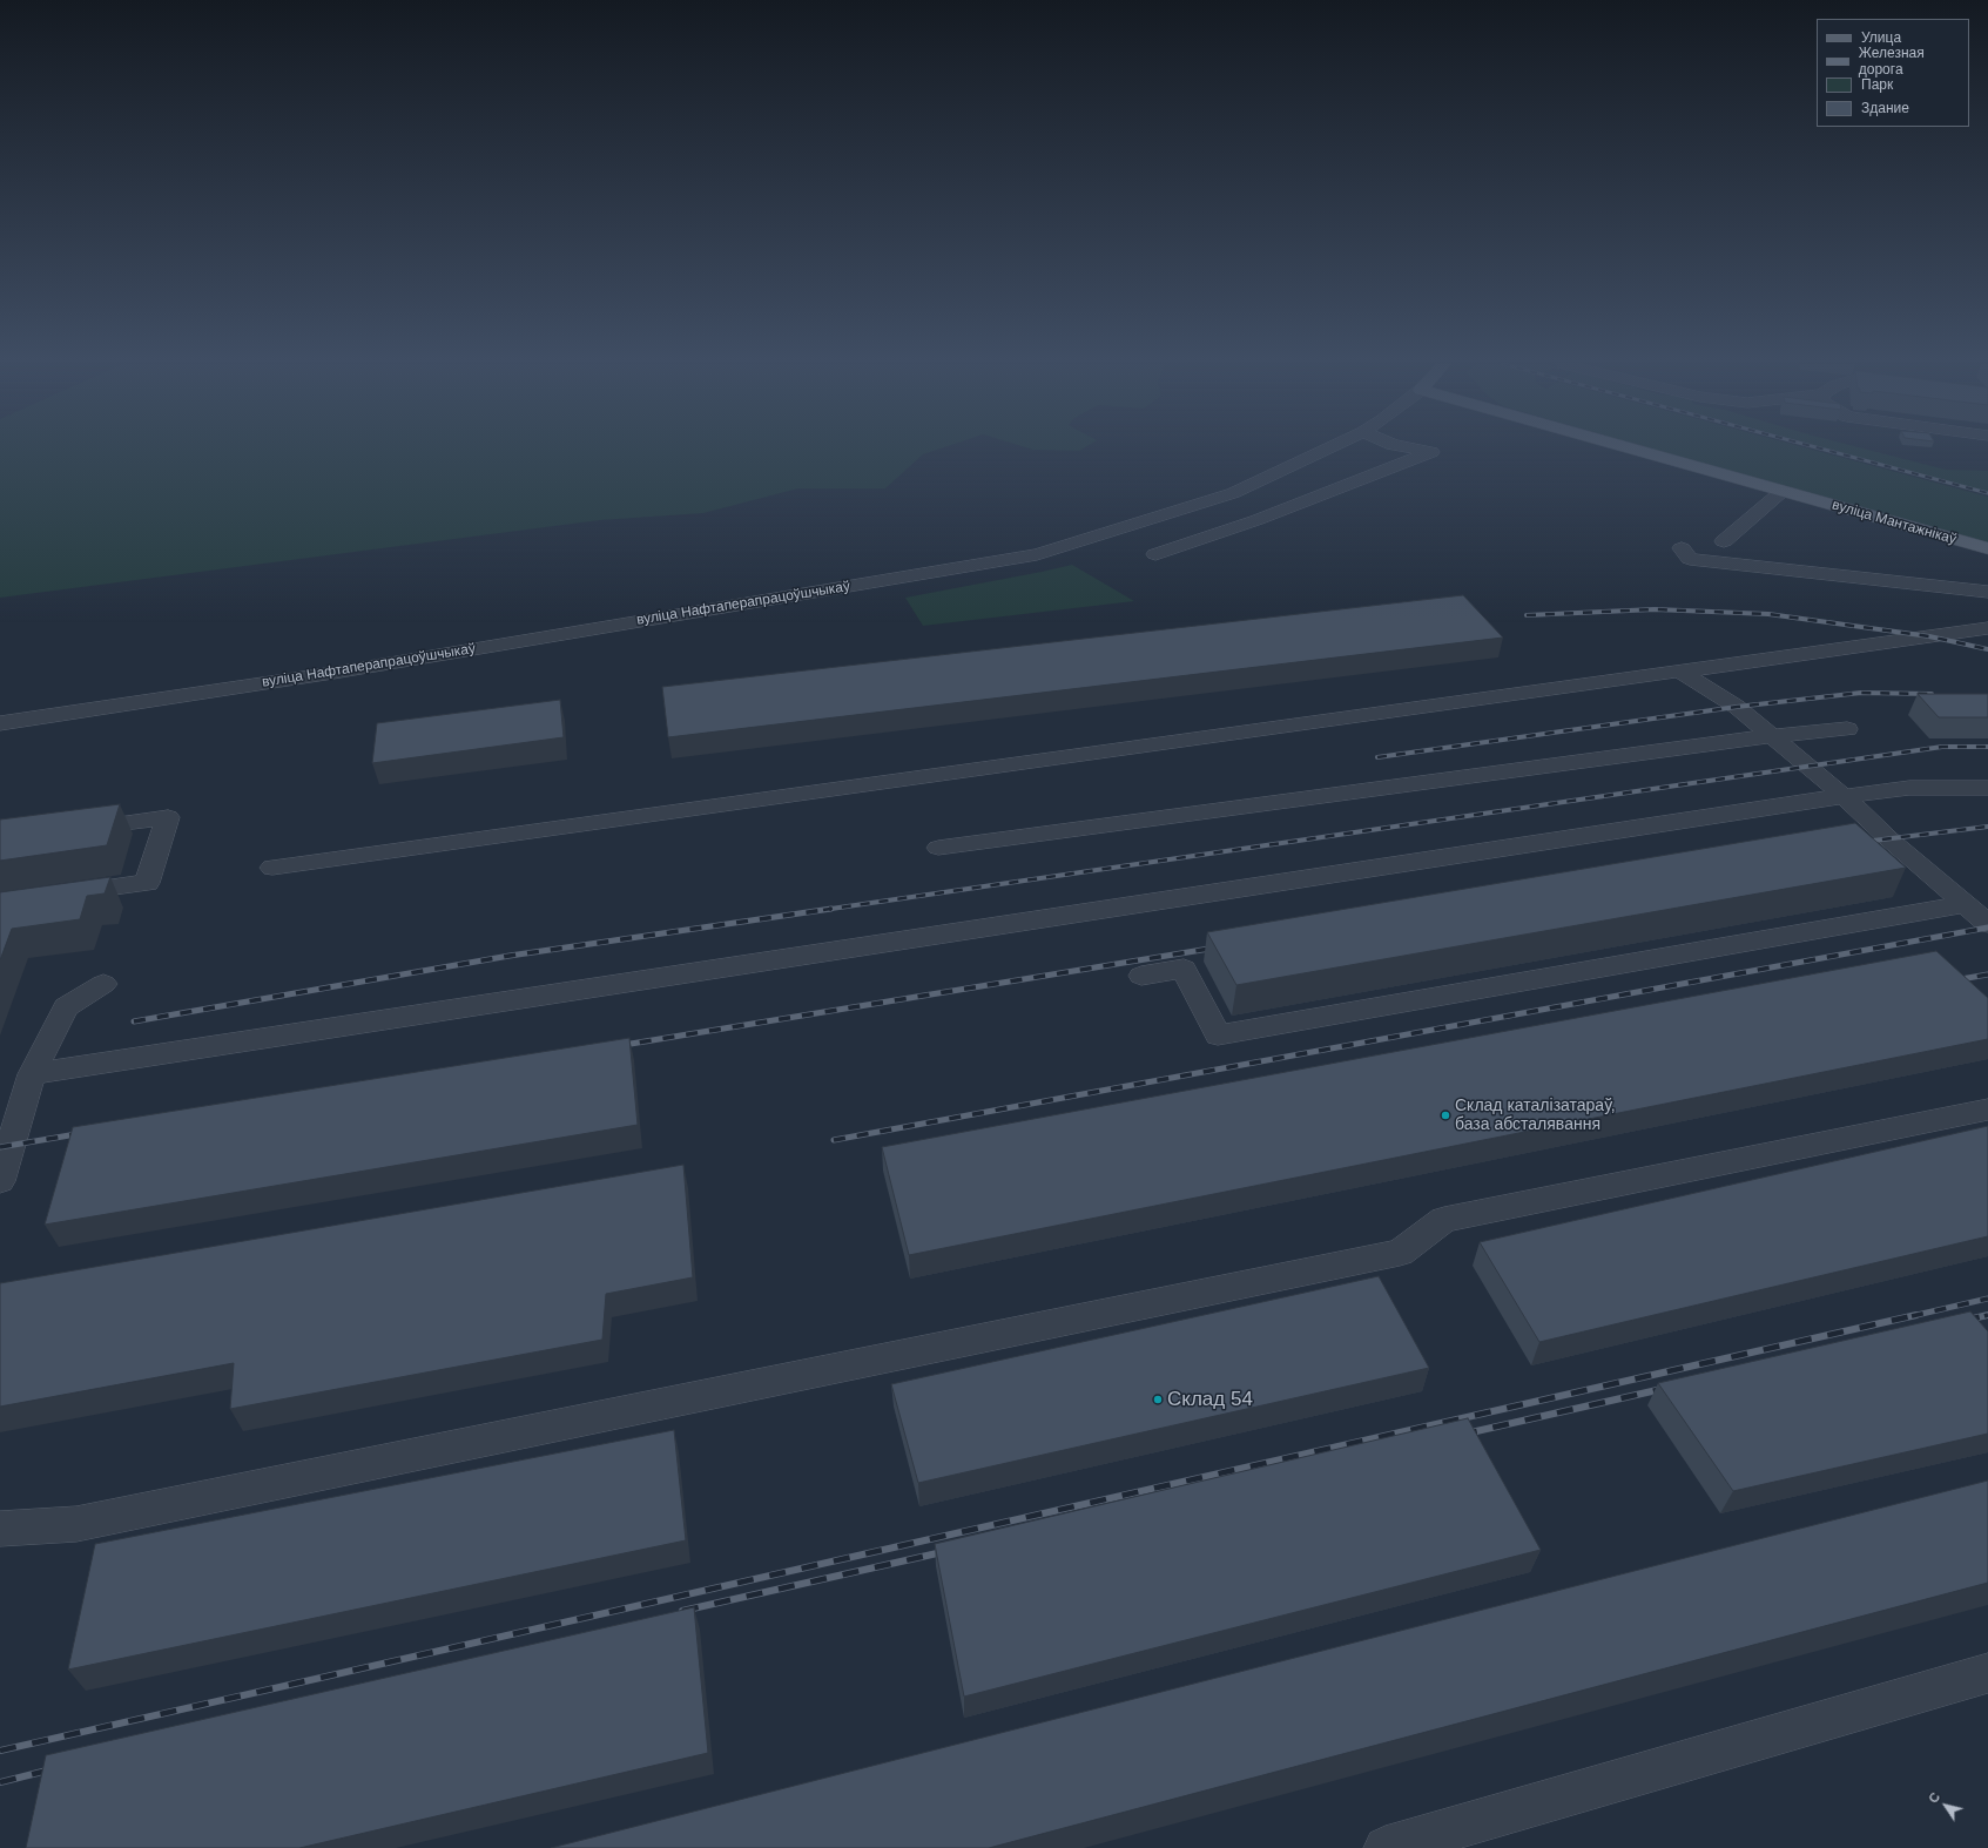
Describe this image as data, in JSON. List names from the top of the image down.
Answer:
{
  "streets": {
    "main road": ["вуліца Мантажнікаў"],
    "street": ["вуліца Нафтаперапрацоўшчыкаў"]
  },
  "places": ["Склад каталізатараў, база абсталявання", "Склад 54"],
  "legend": [
    "Улица",
    "Железная дорога",
    "Парк",
    "Здание"
  ],
  "north": "top left"
}
